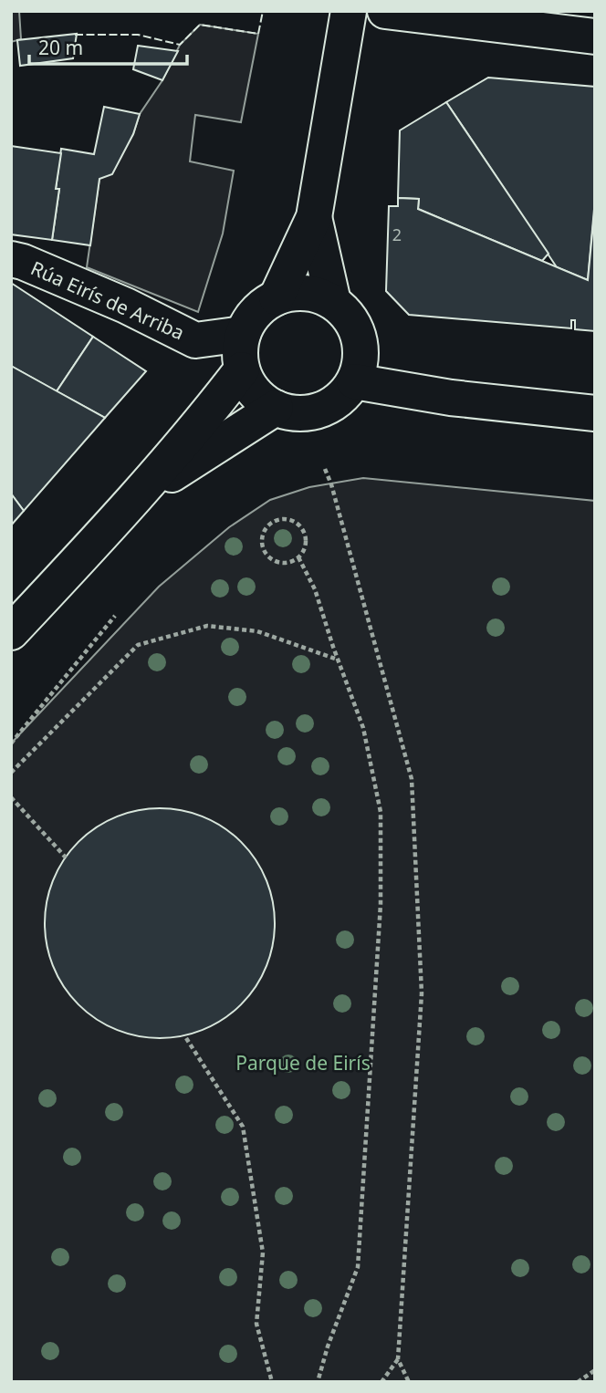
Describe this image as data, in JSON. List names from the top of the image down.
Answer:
{
  "streets": {
    "street": ["Rúa Eirís de Arriba"]
  },
  "parks": ["Parque de Eirís"],
  "house_numbers": ["2"],
  "scale_bar": "20 m"
}
